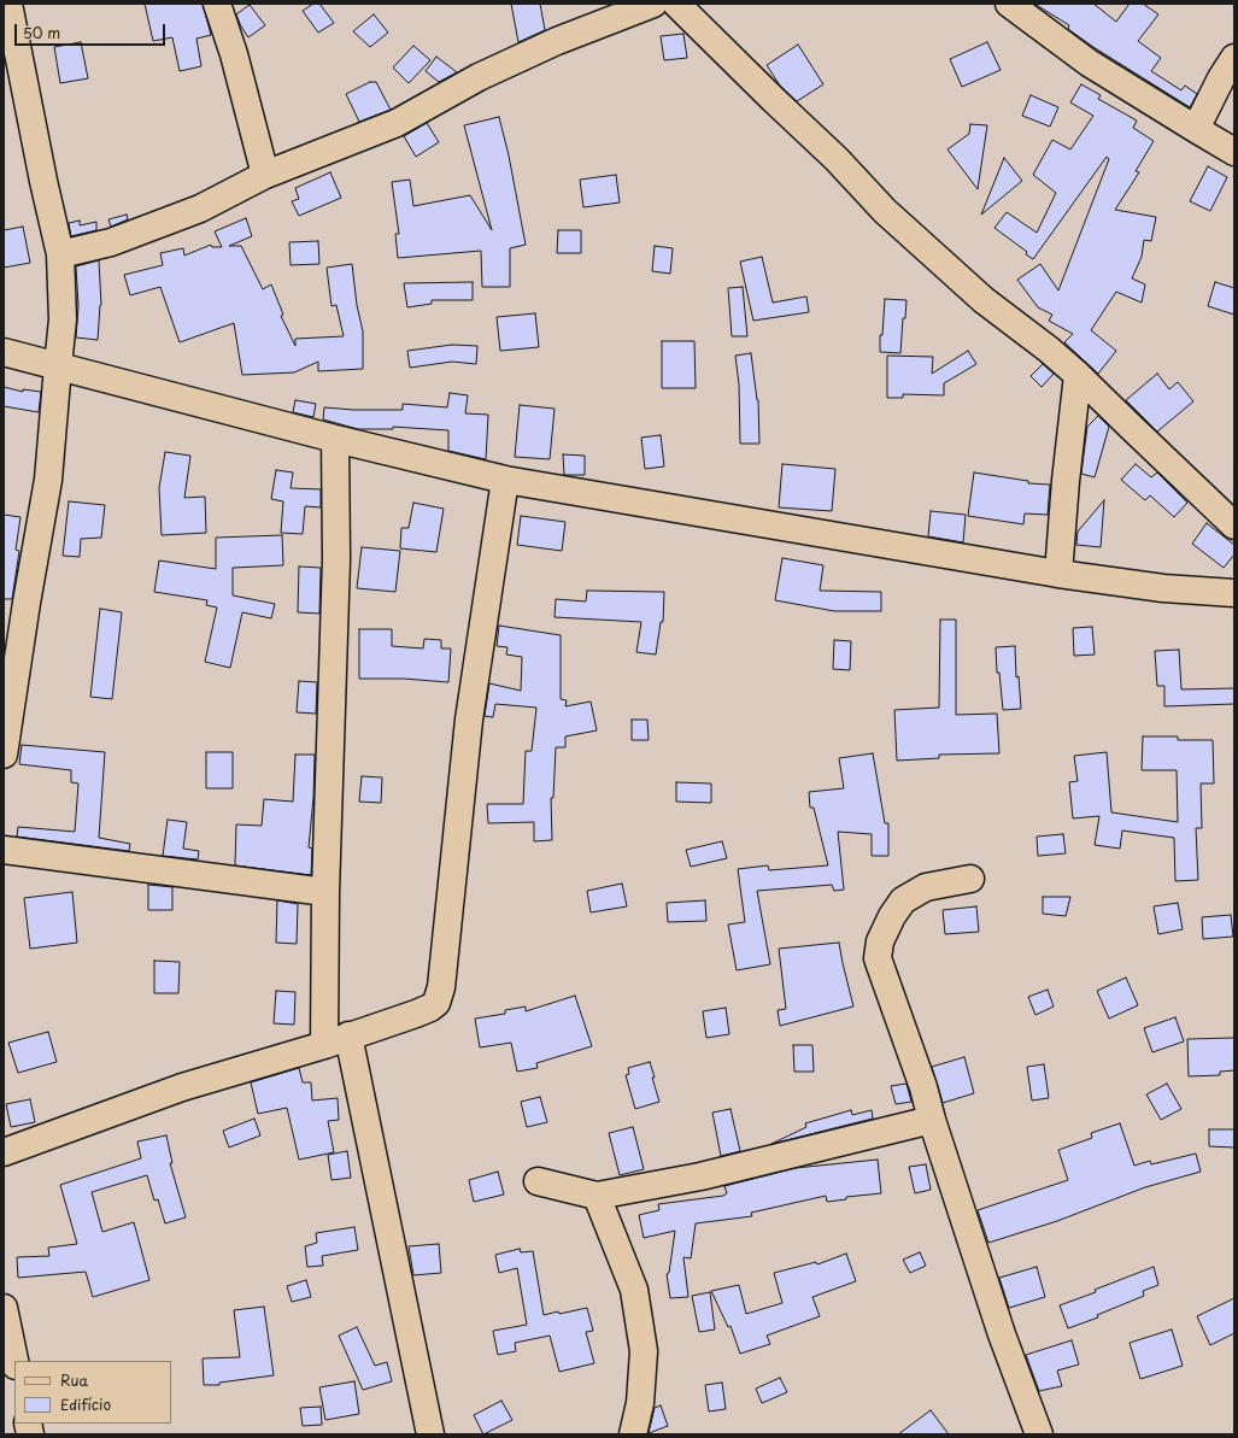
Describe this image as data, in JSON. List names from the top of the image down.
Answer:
{
  "legend": ["Rua", "Edifício"],
  "scale_bar": "50 m"
}
